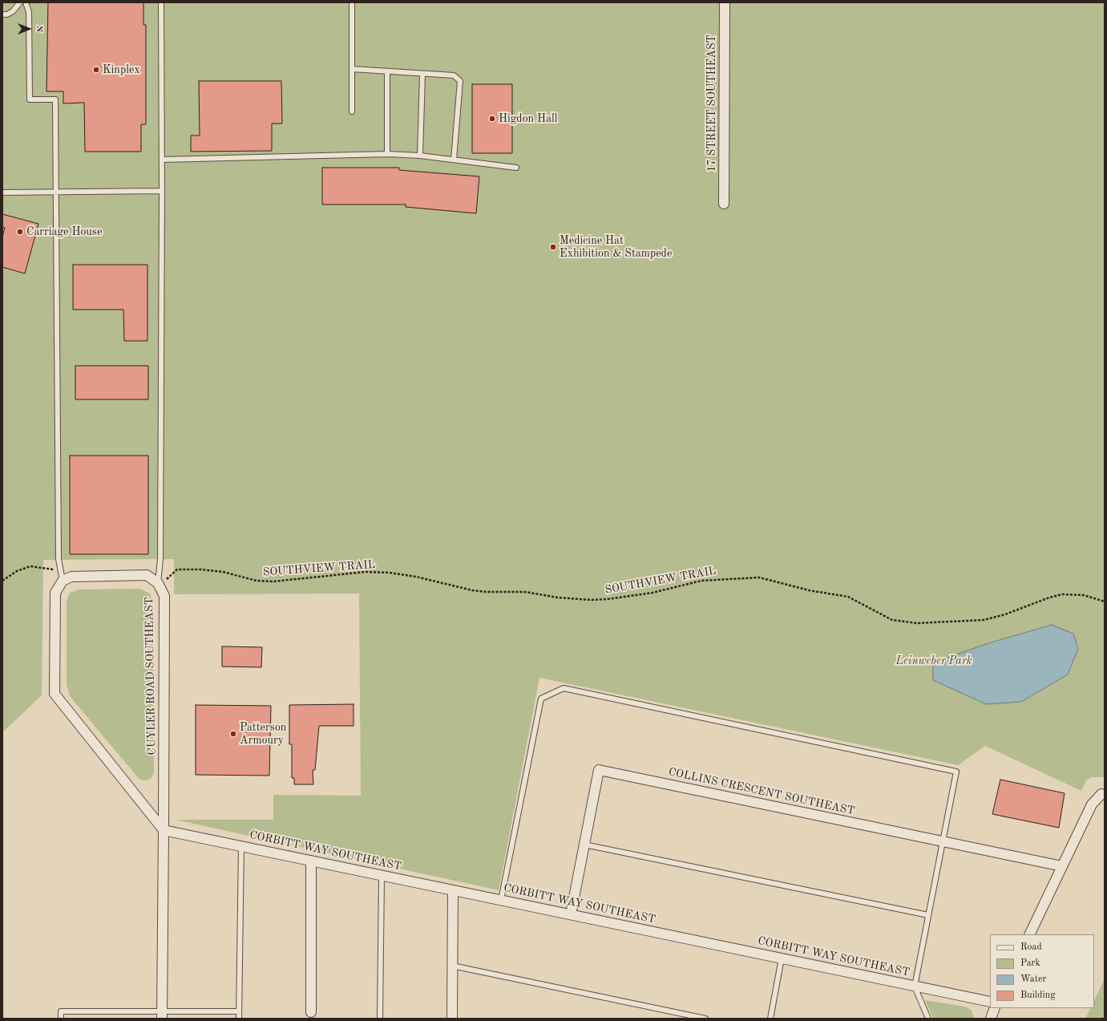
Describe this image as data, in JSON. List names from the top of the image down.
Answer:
{
  "streets": {
    "street": [
      "17 STREET SOUTHEAST",
      "CUYLER ROAD SOUTHEAST",
      "COLLINS CRESCENT SOUTHEAST",
      "CORBITT WAY SOUTHEAST"
    ],
    "path": ["SOUTHVIEW TRAIL"]
  },
  "crossings": [
    ["SOUTHVIEW TRAIL", "CUYLER ROAD SOUTHEAST"],
    ["CUYLER ROAD SOUTHEAST", "CORBITT WAY SOUTHEAST"],
    ["COLLINS CRESCENT SOUTHEAST", "CORBITT WAY SOUTHEAST"]
  ],
  "parks": ["Leinweber Park"],
  "places": [
    "Kinplex",
    "Higdon Hall",
    "Carriage House",
    "Medicine Hat Exhibition & Stampede",
    "Patterson Armoury"
  ],
  "legend": [
    "Road",
    "Park",
    "Water",
    "Building"
  ],
  "north": "right"
}
